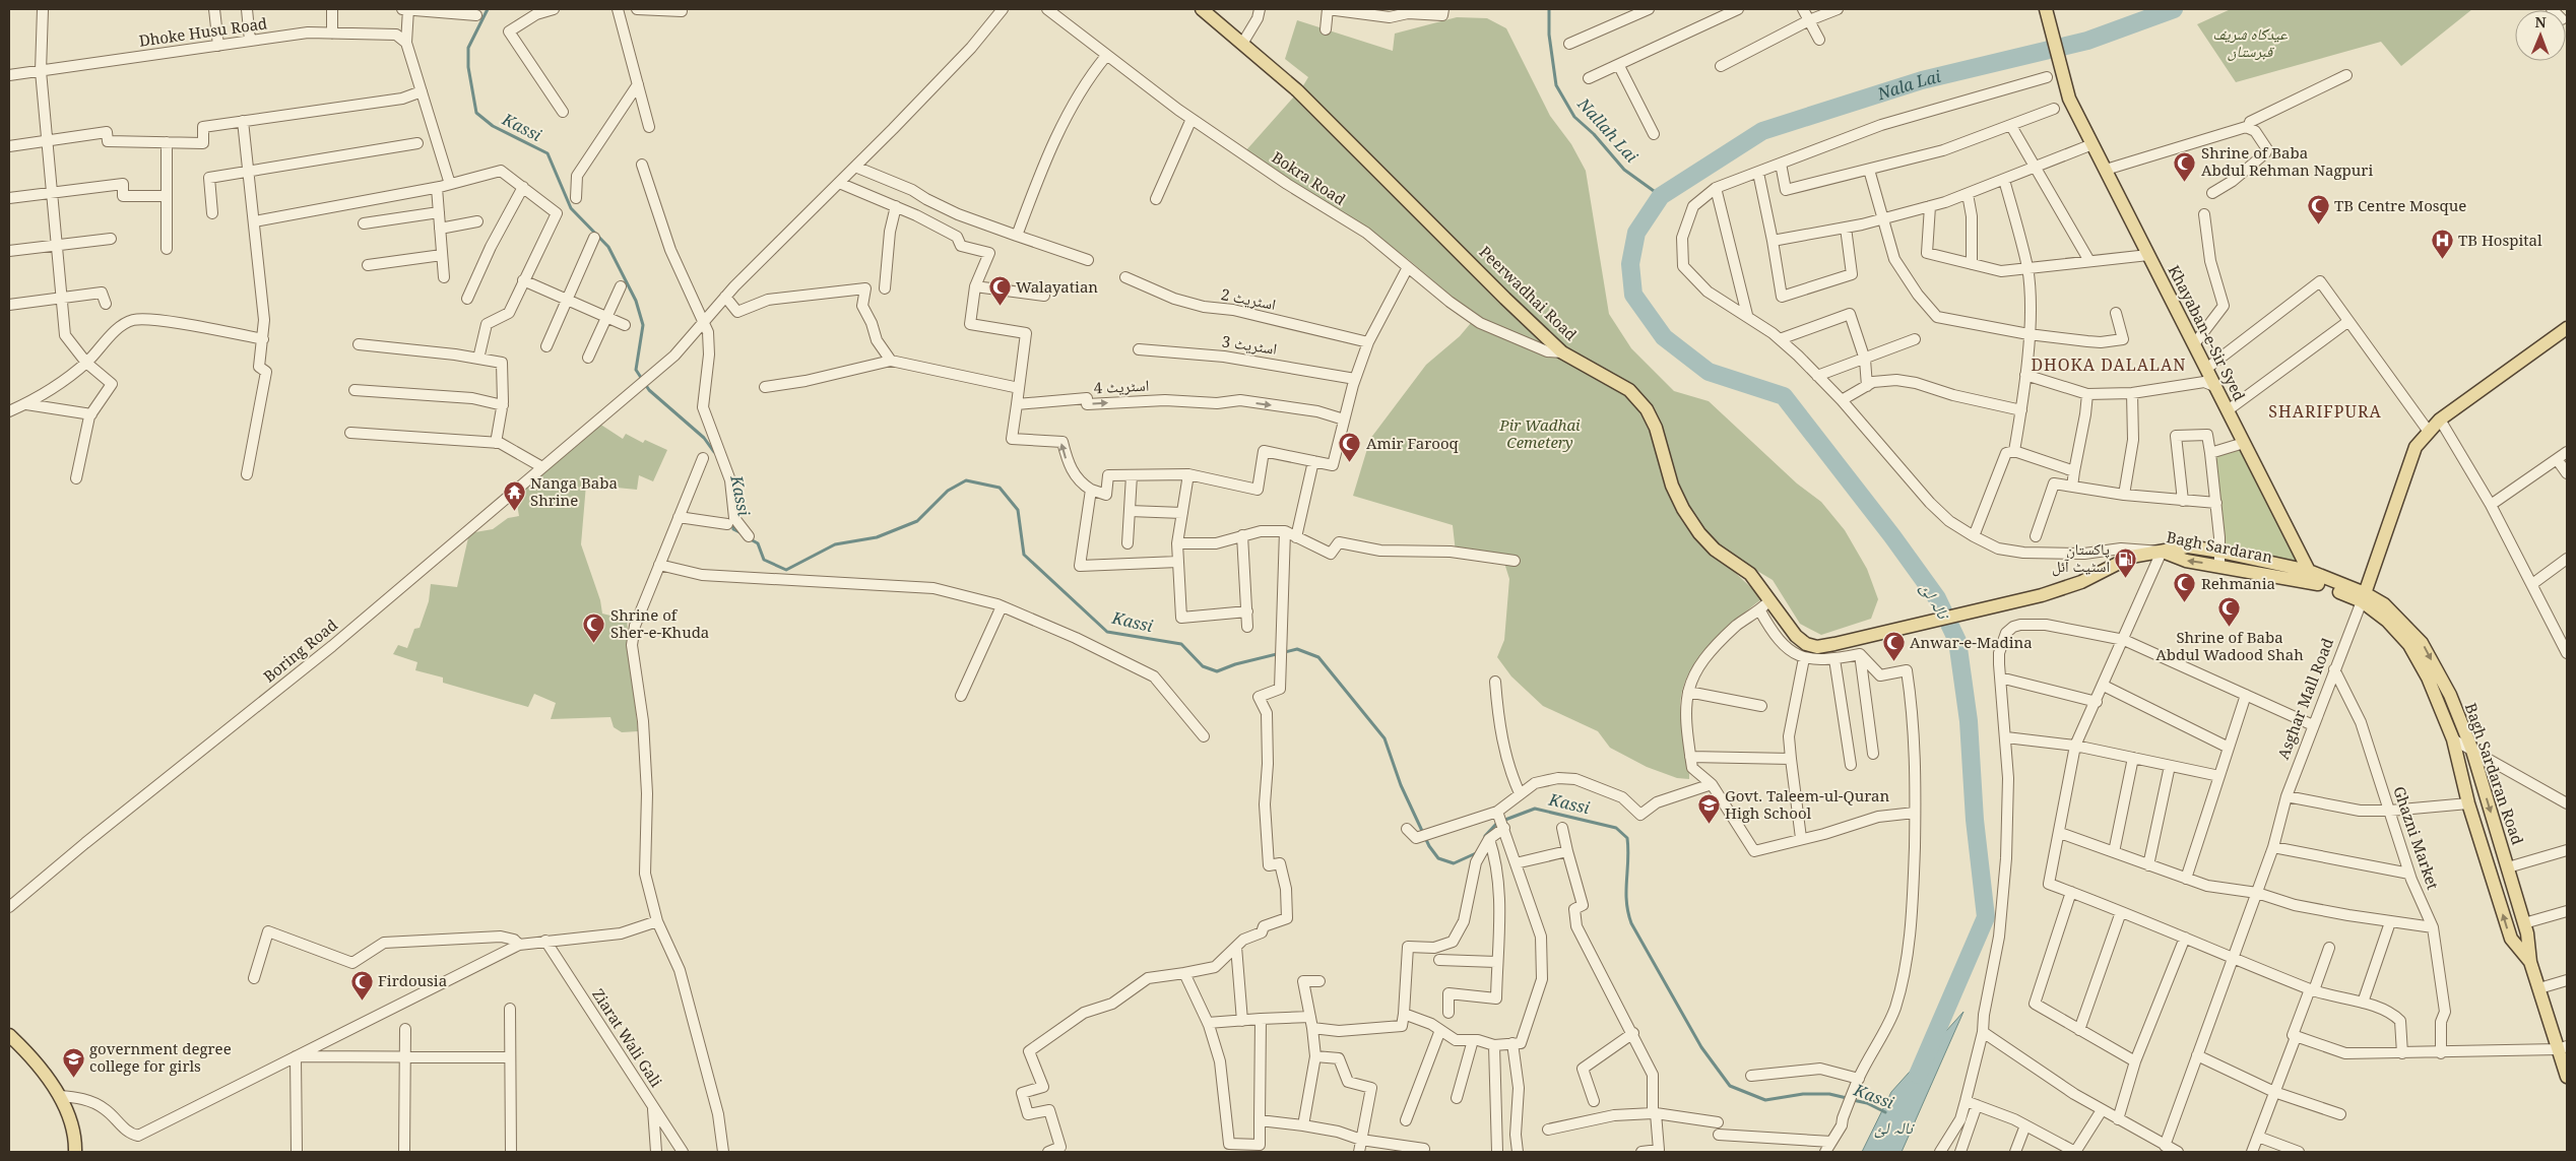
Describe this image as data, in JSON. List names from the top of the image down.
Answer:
{
  "streets": {
    "main road": [
      "Peerwadhai Road",
      "Khayaban-e-Sir Syed",
      "Bagh Sardaran",
      "Asghar Mall Road",
      "Bagh Sardaran Road"
    ],
    "street": [
      "Dhoke Husu Road",
      "Bokra Road",
      "اسٹریٹ 2",
      "اسٹریٹ 3",
      "اسٹریٹ 4",
      "Boring Road",
      "Ghazni Market",
      "Ziarat Wali Gali"
    ]
  },
  "crossings": [
    ["Bokra Road", "Peerwadhai Road"],
    ["Peerwadhai Road", "Bagh Sardaran"],
    ["Khayaban-e-Sir Syed", "Bagh Sardaran"],
    ["Khayaban-e-Sir Syed", "Bagh Sardaran Road"],
    ["Bagh Sardaran", "Bagh Sardaran Road"],
    ["Asghar Mall Road", "Bagh Sardaran Road"],
    ["Asghar Mall Road", "Ghazni Market"]
  ],
  "one_way": ["اسٹریٹ 4"],
  "districts": ["DHOKA DALALAN", "SHARIFPURA"],
  "water": [
    "Nala Lai",
    "Kassi",
    "Nallah Lai",
    "نالہ لئ"
  ],
  "parks": ["عیدگاہ شریف قبرستان", "Pir Wadhai Cemetery"],
  "places": {
    "mosque": [
      "Shrine of Baba Abdul Rehman Nagpuri",
      "TB Centre Mosque",
      "Walayatian",
      "Amir Farooq",
      "Rehmania",
      "Shrine of Baba Abdul Wadood Shah",
      "Shrine of Sher-e-Khuda",
      "Anwar-e-Madina",
      "Firdousia"
    ],
    "hospital": ["TB Hospital"],
    "temple": ["Nanga Baba Shrine"],
    "fuel station": ["پاکستان اسٹیٹ آئل"],
    "school or university": ["Govt. Taleem-ul-Quran High School", "government degree college for girls"]
  },
  "north": "top"
}
